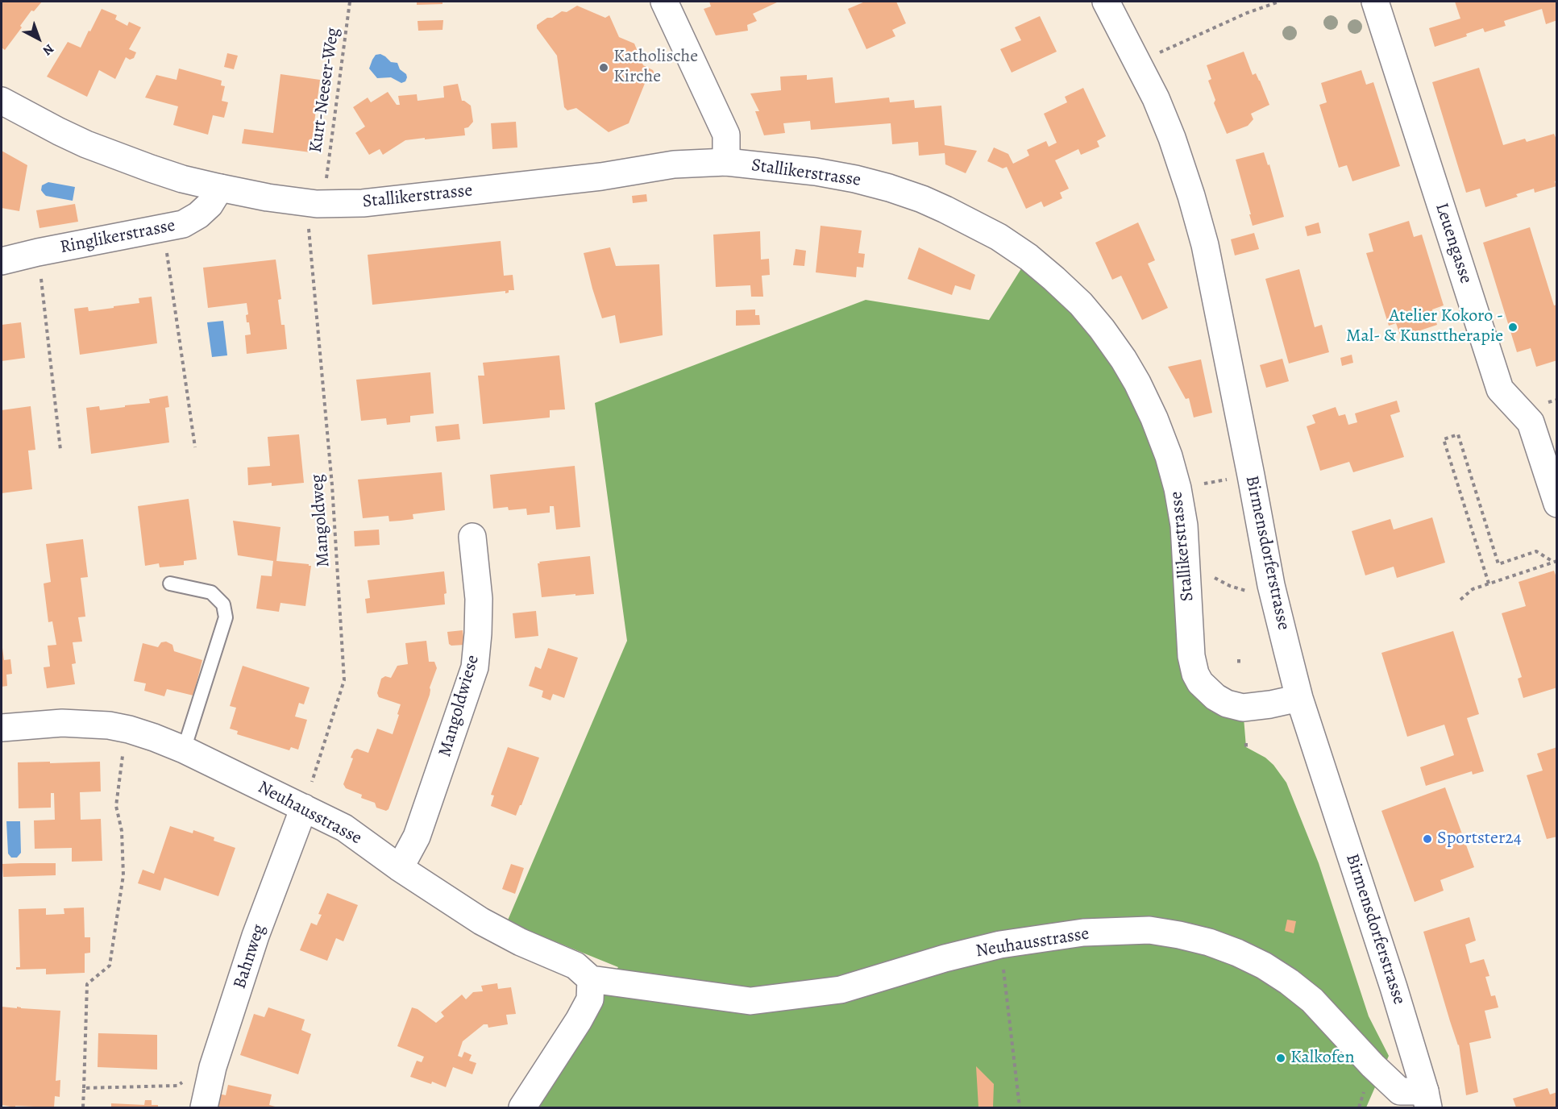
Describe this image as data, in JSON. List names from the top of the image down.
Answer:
{
  "streets": {
    "street": [
      "Stallikerstrasse",
      "Ringlikerstrasse",
      "Leuengasse",
      "Birmensdorferstrasse",
      "Mangoldwiese",
      "Neuhausstrasse",
      "Bahnweg"
    ],
    "path": ["Kurt-Neeser-Weg", "Mangoldweg"]
  },
  "crossings": [
    ["Stallikerstrasse", "Ringlikerstrasse"],
    ["Stallikerstrasse", "Birmensdorferstrasse"],
    ["Mangoldweg", "Neuhausstrasse"],
    ["Mangoldweg", "Bahnweg"],
    ["Birmensdorferstrasse", "Neuhausstrasse"],
    ["Mangoldwiese", "Neuhausstrasse"],
    ["Neuhausstrasse", "Bahnweg"]
  ],
  "places": [
    "Katholische Kirche",
    "Atelier Kokoro - Mal- & Kunsttherapie",
    "Sportster24",
    "Kalkofen"
  ],
  "north": "bottom right"
}
